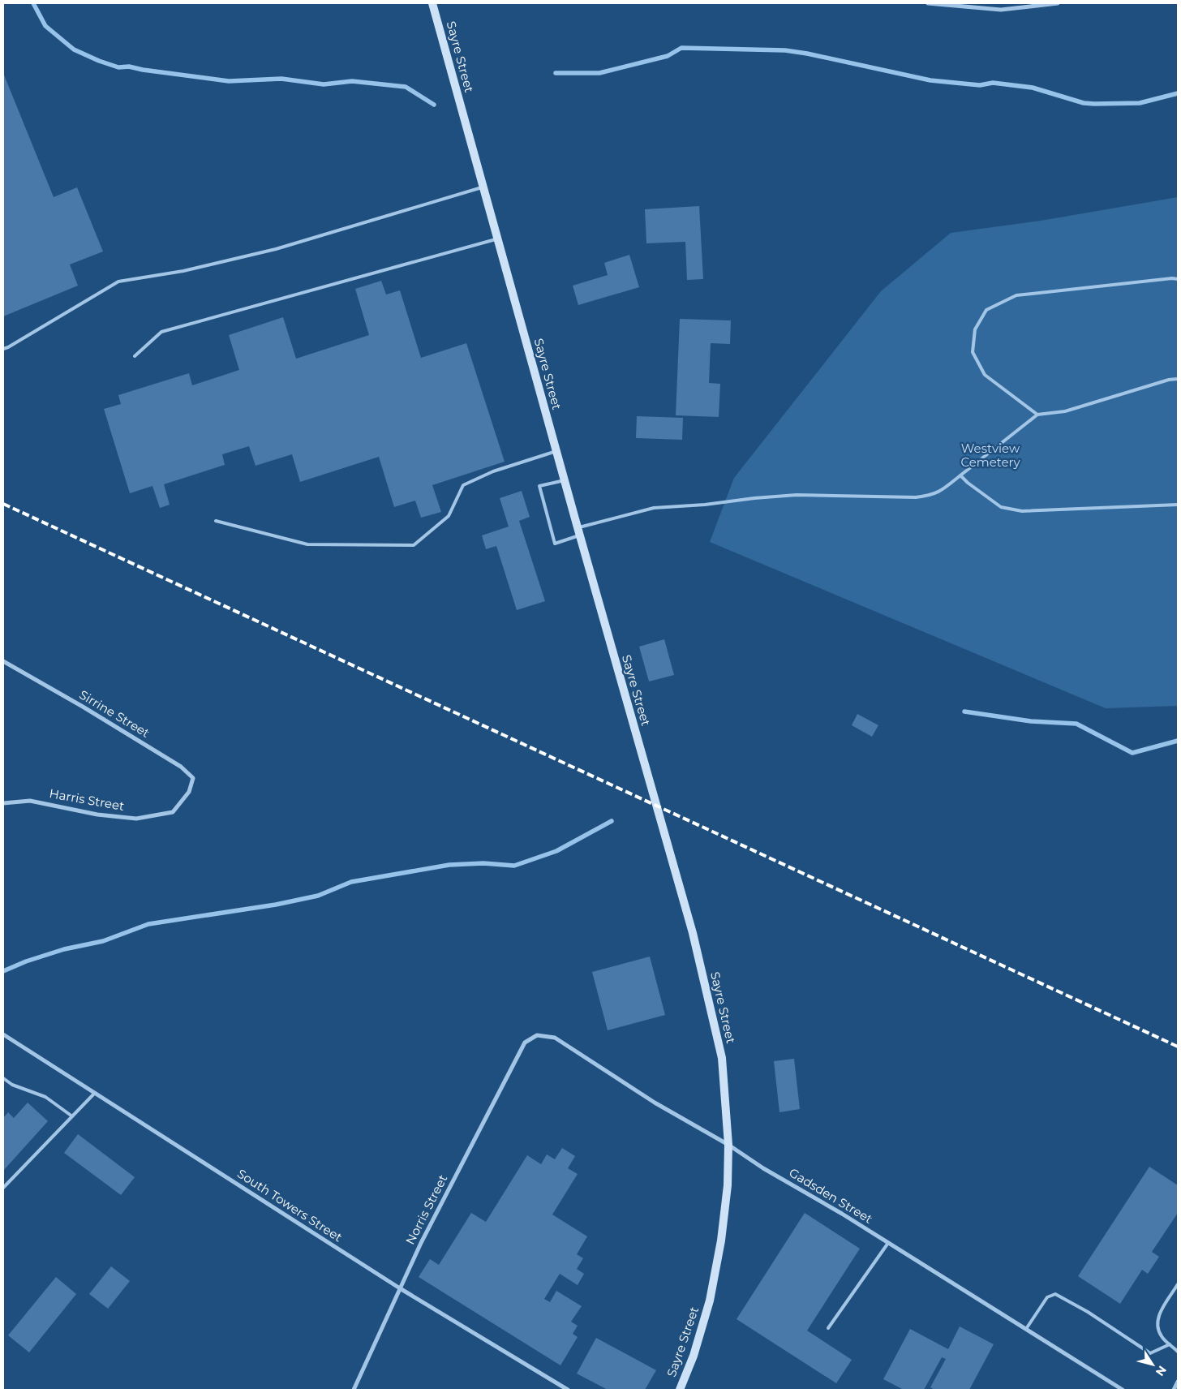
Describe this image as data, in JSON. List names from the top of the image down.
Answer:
{
  "streets": {
    "main road": ["Sayre Street"],
    "street": [
      "Sirrine Street",
      "Harris Street",
      "Gadsden Street",
      "South Towers Street",
      "Norris Street"
    ]
  },
  "crossings": [
    ["Sayre Street", "Gadsden Street"],
    ["Sirrine Street", "Harris Street"],
    ["Gadsden Street", "Norris Street"],
    ["South Towers Street", "Norris Street"]
  ],
  "parks": ["Westview Cemetery"],
  "north": "bottom right"
}
